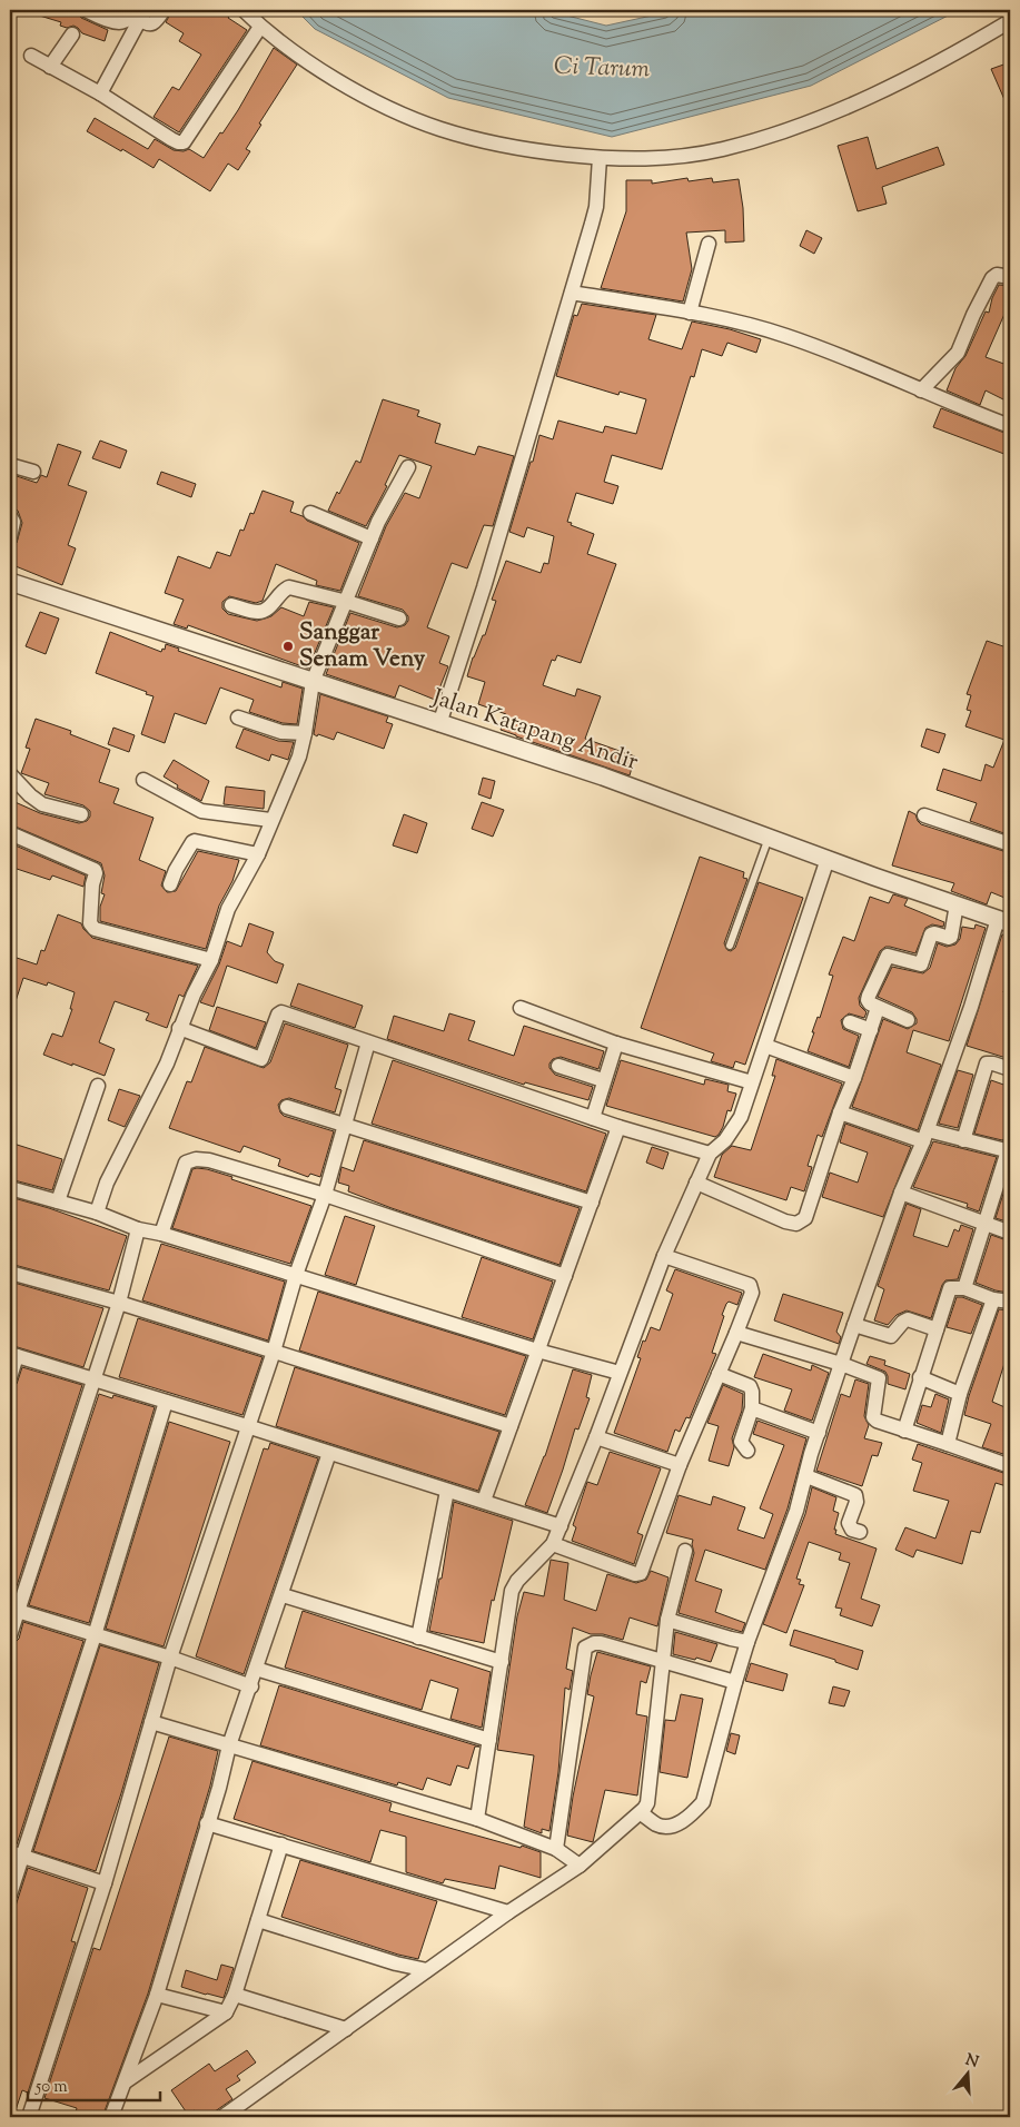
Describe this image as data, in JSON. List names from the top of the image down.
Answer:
{
  "streets": {
    "street": ["Jalan Katapang Andir"]
  },
  "water": ["Ci Tarum"],
  "places": ["Sanggar Senam Veny"],
  "scale_bar": "50 m",
  "north": "top"
}
